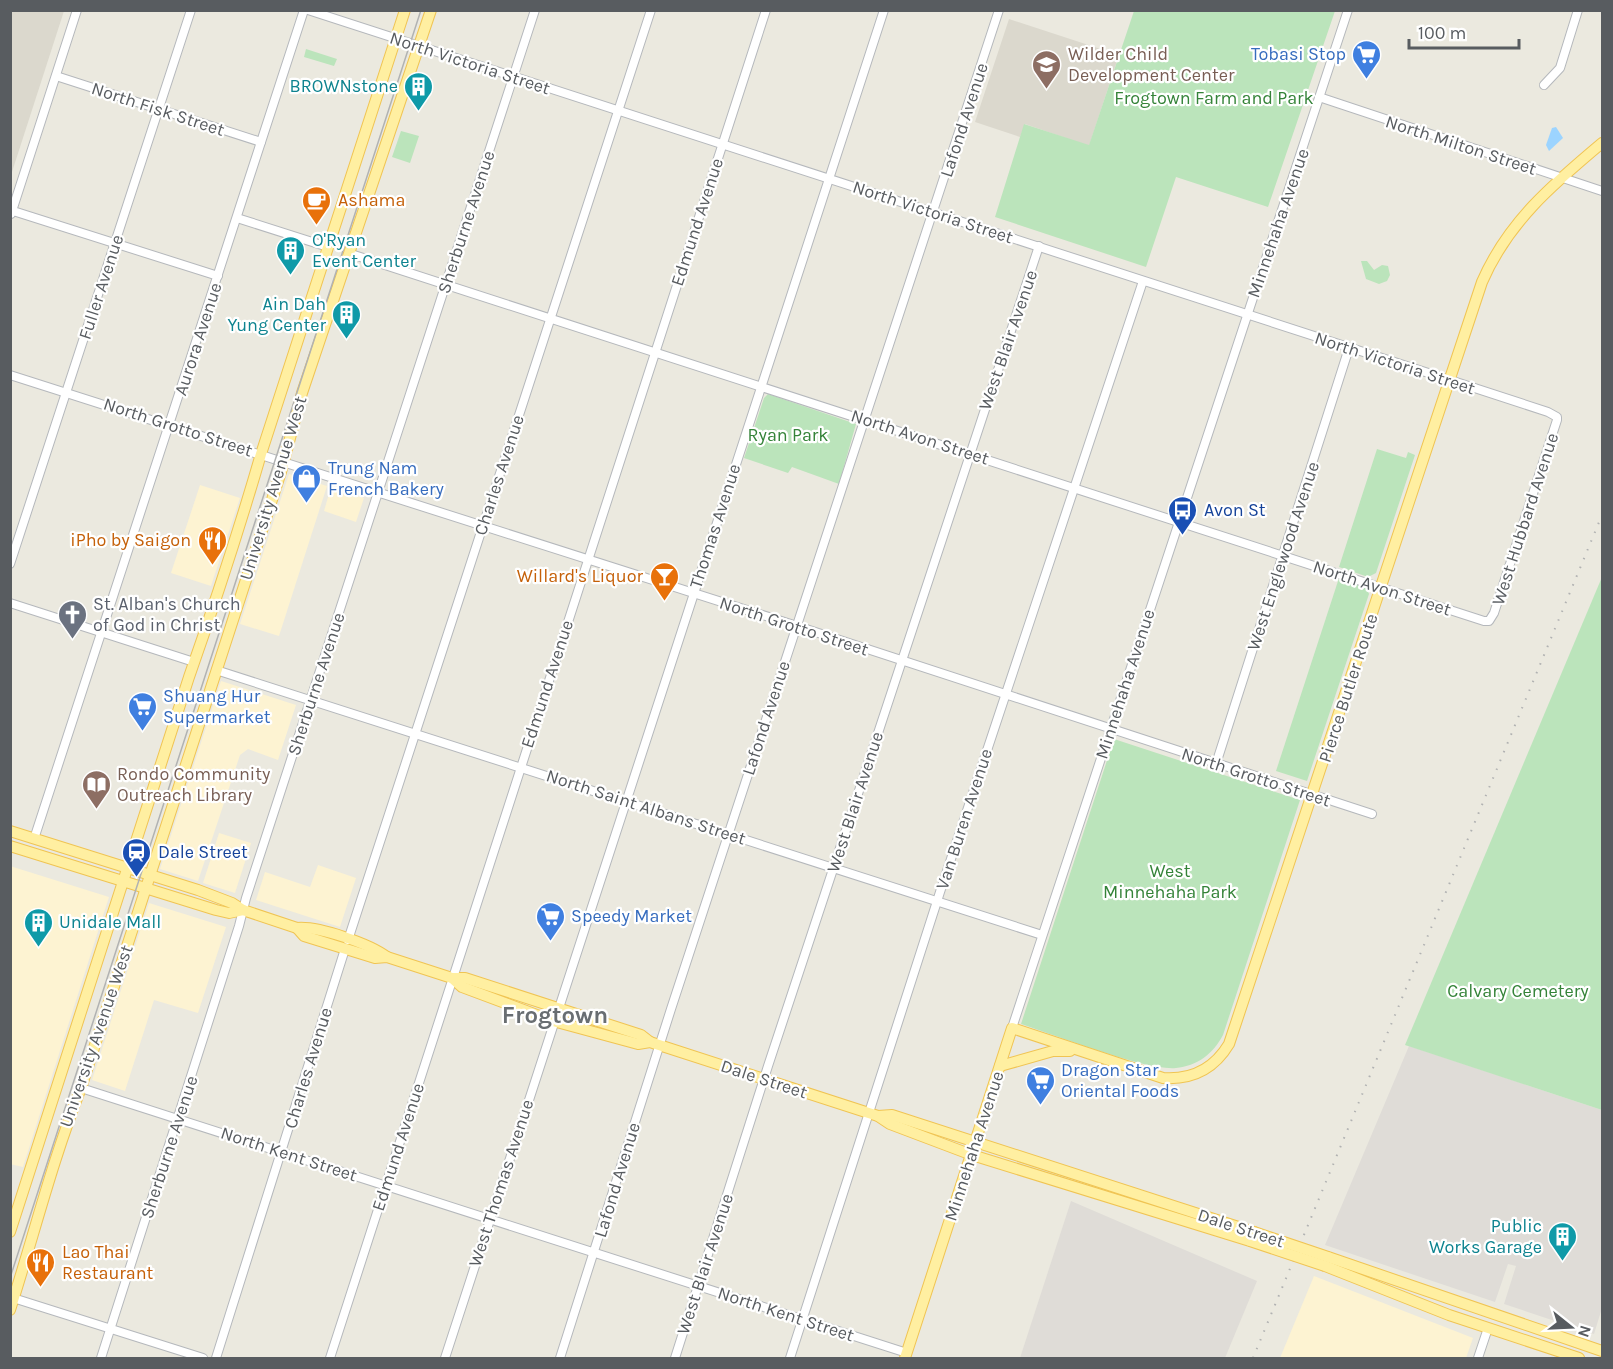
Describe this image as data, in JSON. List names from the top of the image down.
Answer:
{
  "streets": {
    "main road": [
      "Minnehaha Avenue",
      "University Avenue West",
      "Pierce Butler Route",
      "Dale Street"
    ],
    "street": [
      "North Victoria Street",
      "North Fisk Street",
      "Lafond Avenue",
      "North Milton Street",
      "Sherburne Avenue",
      "Edmund Avenue",
      "Fuller Avenue",
      "Aurora Avenue",
      "West Blair Avenue",
      "North Grotto Street",
      "North Avon Street",
      "Charles Avenue",
      "West Hubbard Avenue",
      "Thomas Avenue",
      "West Englewood Avenue",
      "North Saint Albans Street",
      "Van Buren Avenue",
      "North Kent Street",
      "West Thomas Avenue"
    ]
  },
  "crossings": [
    ["North Victoria Street", "Lafond Avenue"],
    ["North Victoria Street", "Sherburne Avenue"],
    ["North Victoria Street", "Edmund Avenue"],
    ["North Victoria Street", "Minnehaha Avenue"],
    ["North Victoria Street", "Aurora Avenue"],
    ["North Victoria Street", "West Blair Avenue"],
    ["North Victoria Street", "Charles Avenue"],
    ["North Victoria Street", "University Avenue West"],
    ["North Victoria Street", "West Hubbard Avenue"],
    ["North Victoria Street", "Thomas Avenue"],
    ["North Victoria Street", "West Englewood Avenue"],
    ["North Victoria Street", "Pierce Butler Route"],
    ["North Victoria Street", "Van Buren Avenue"],
    ["North Fisk Street", "Fuller Avenue"],
    ["North Fisk Street", "Aurora Avenue"],
    ["Lafond Avenue", "North Grotto Street"],
    ["Lafond Avenue", "North Avon Street"],
    ["Lafond Avenue", "North Saint Albans Street"],
    ["Lafond Avenue", "Dale Street"],
    ["Lafond Avenue", "North Kent Street"],
    ["North Milton Street", "Minnehaha Avenue"],
    ["North Milton Street", "Pierce Butler Route"],
    ["Sherburne Avenue", "North Grotto Street"],
    ["Sherburne Avenue", "North Avon Street"],
    ["Sherburne Avenue", "North Saint Albans Street"],
    ["Sherburne Avenue", "Dale Street"],
    ["Sherburne Avenue", "North Kent Street"],
    ["Edmund Avenue", "North Grotto Street"],
    ["Edmund Avenue", "North Avon Street"],
    ["Edmund Avenue", "North Saint Albans Street"],
    ["Edmund Avenue", "Dale Street"],
    ["Edmund Avenue", "North Kent Street"],
    ["Minnehaha Avenue", "North Grotto Street"],
    ["Minnehaha Avenue", "North Avon Street"],
    ["Minnehaha Avenue", "Pierce Butler Route"],
    ["Minnehaha Avenue", "North Saint Albans Street"],
    ["Minnehaha Avenue", "Dale Street"],
    ["Minnehaha Avenue", "North Kent Street"],
    ["Fuller Avenue", "North Grotto Street"],
    ["Aurora Avenue", "North Grotto Street"],
    ["Aurora Avenue", "Dale Street"],
    ["West Blair Avenue", "North Grotto Street"],
    ["West Blair Avenue", "North Avon Street"],
    ["West Blair Avenue", "North Saint Albans Street"],
    ["West Blair Avenue", "Dale Street"],
    ["West Blair Avenue", "North Kent Street"],
    ["North Grotto Street", "Charles Avenue"],
    ["North Grotto Street", "University Avenue West"],
    ["North Grotto Street", "Thomas Avenue"],
    ["North Grotto Street", "West Englewood Avenue"],
    ["North Grotto Street", "Pierce Butler Route"],
    ["North Grotto Street", "Van Buren Avenue"],
    ["North Avon Street", "Charles Avenue"],
    ["North Avon Street", "University Avenue West"],
    ["North Avon Street", "West Hubbard Avenue"],
    ["North Avon Street", "Thomas Avenue"],
    ["North Avon Street", "West Englewood Avenue"],
    ["North Avon Street", "Pierce Butler Route"],
    ["North Avon Street", "Van Buren Avenue"],
    ["Charles Avenue", "North Saint Albans Street"],
    ["Charles Avenue", "Dale Street"],
    ["Charles Avenue", "North Kent Street"],
    ["University Avenue West", "North Saint Albans Street"],
    ["University Avenue West", "Dale Street"],
    ["University Avenue West", "North Kent Street"],
    ["Thomas Avenue", "North Saint Albans Street"],
    ["Thomas Avenue", "Dale Street"],
    ["Thomas Avenue", "West Thomas Avenue"],
    ["North Saint Albans Street", "Van Buren Avenue"],
    ["Van Buren Avenue", "Dale Street"],
    ["Van Buren Avenue", "North Kent Street"],
    ["Dale Street", "West Thomas Avenue"],
    ["North Kent Street", "West Thomas Avenue"]
  ],
  "districts": ["Frogtown"],
  "parks": [
    "Frogtown Farm and Park",
    "Ryan Park",
    "West Minnehaha Park",
    "Calvary Cemetery"
  ],
  "places": {
    "supermarket": [
      "Tobasi Stop",
      "Shuang Hur Supermarket",
      "Speedy Market",
      "Dragon Star Oriental Foods"
    ],
    "school or university": ["Wilder Child Development Center"],
    "building": [
      "BROWNstone",
      "O'Ryan Event Center",
      "Ain Dah Yung Center",
      "Unidale Mall",
      "Public Works Garage"
    ],
    "cafe": ["Ashama"],
    "shop": ["Trung Nam French Bakery"],
    "bus stop": ["Avon St"],
    "restaurant": ["iPho by Saigon", "Lao Thai Restaurant"],
    "bar": ["Willard's Liquor"],
    "church": ["St. Alban's Church of God in Christ"],
    "library": ["Rondo Community Outreach Library"],
    "station": ["Dale Street"]
  },
  "scale_bar": "100 m",
  "north": "right"
}
